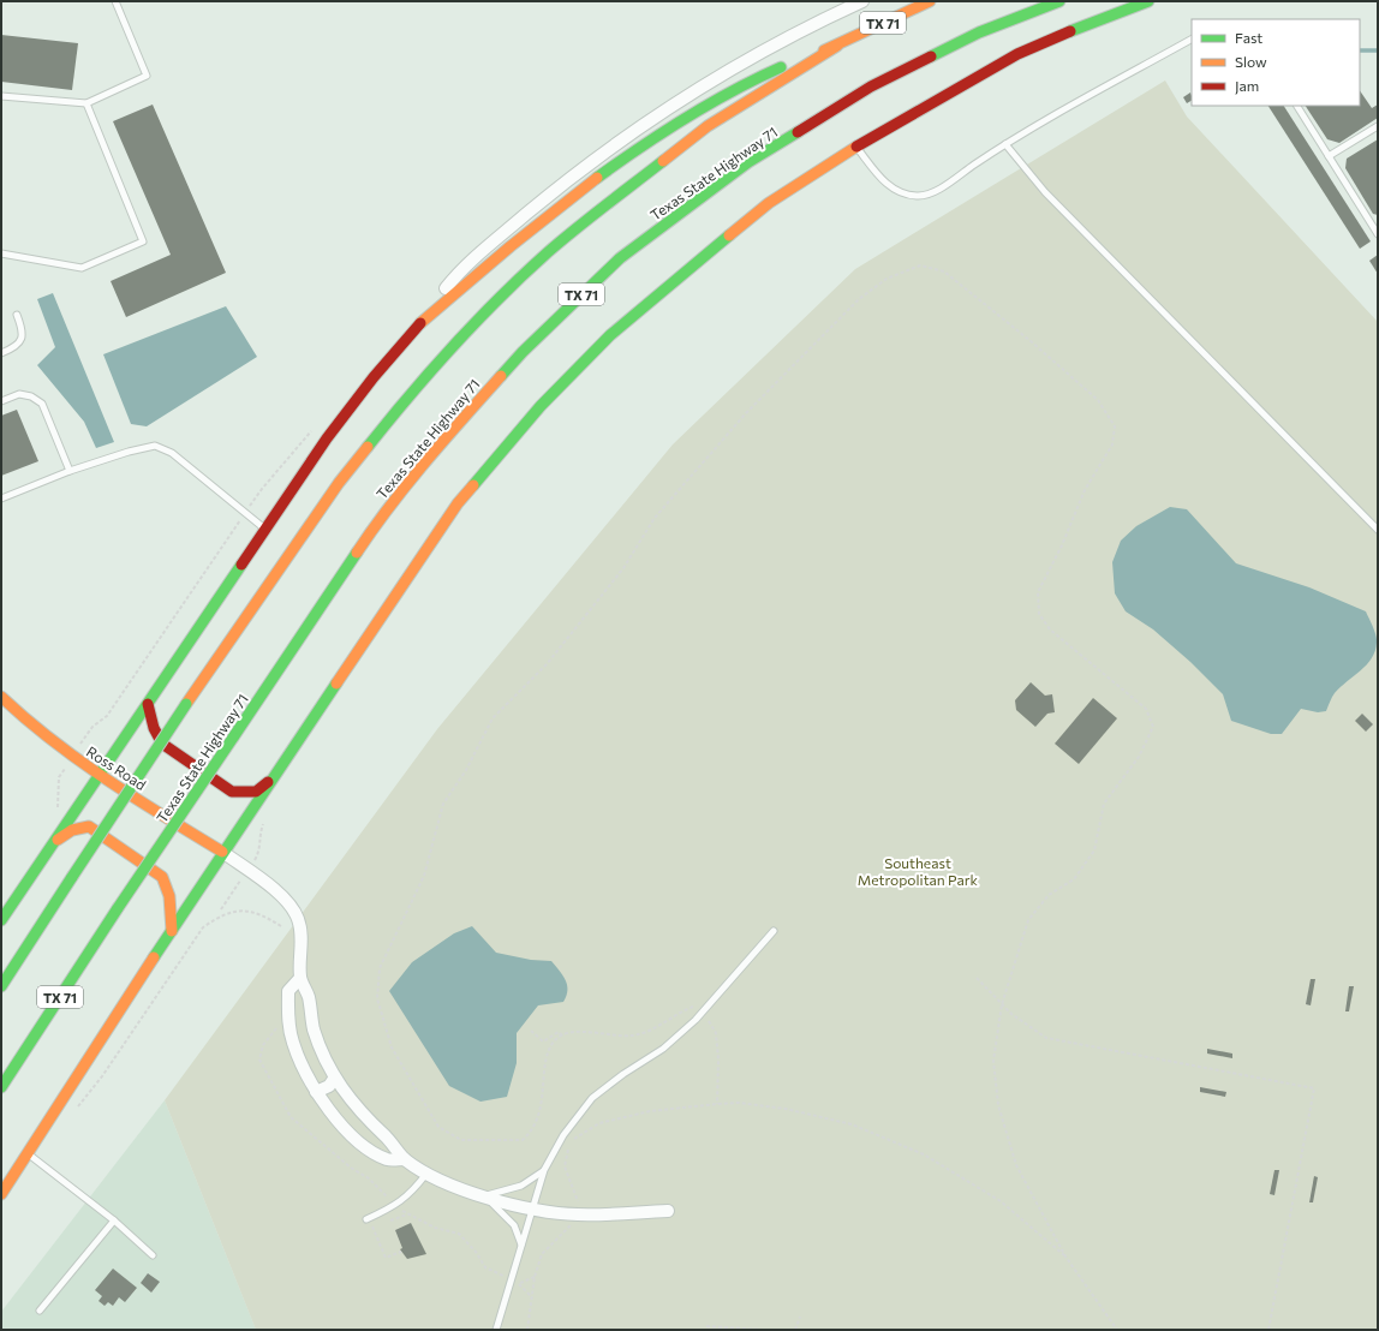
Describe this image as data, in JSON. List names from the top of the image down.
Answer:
{
  "streets": {
    "main road": ["TX 71", "Texas State Highway 71", "Ross Road"]
  },
  "parks": ["Southeast Metropolitan Park"],
  "legend": ["Fast", "Slow", "Jam"]
}
